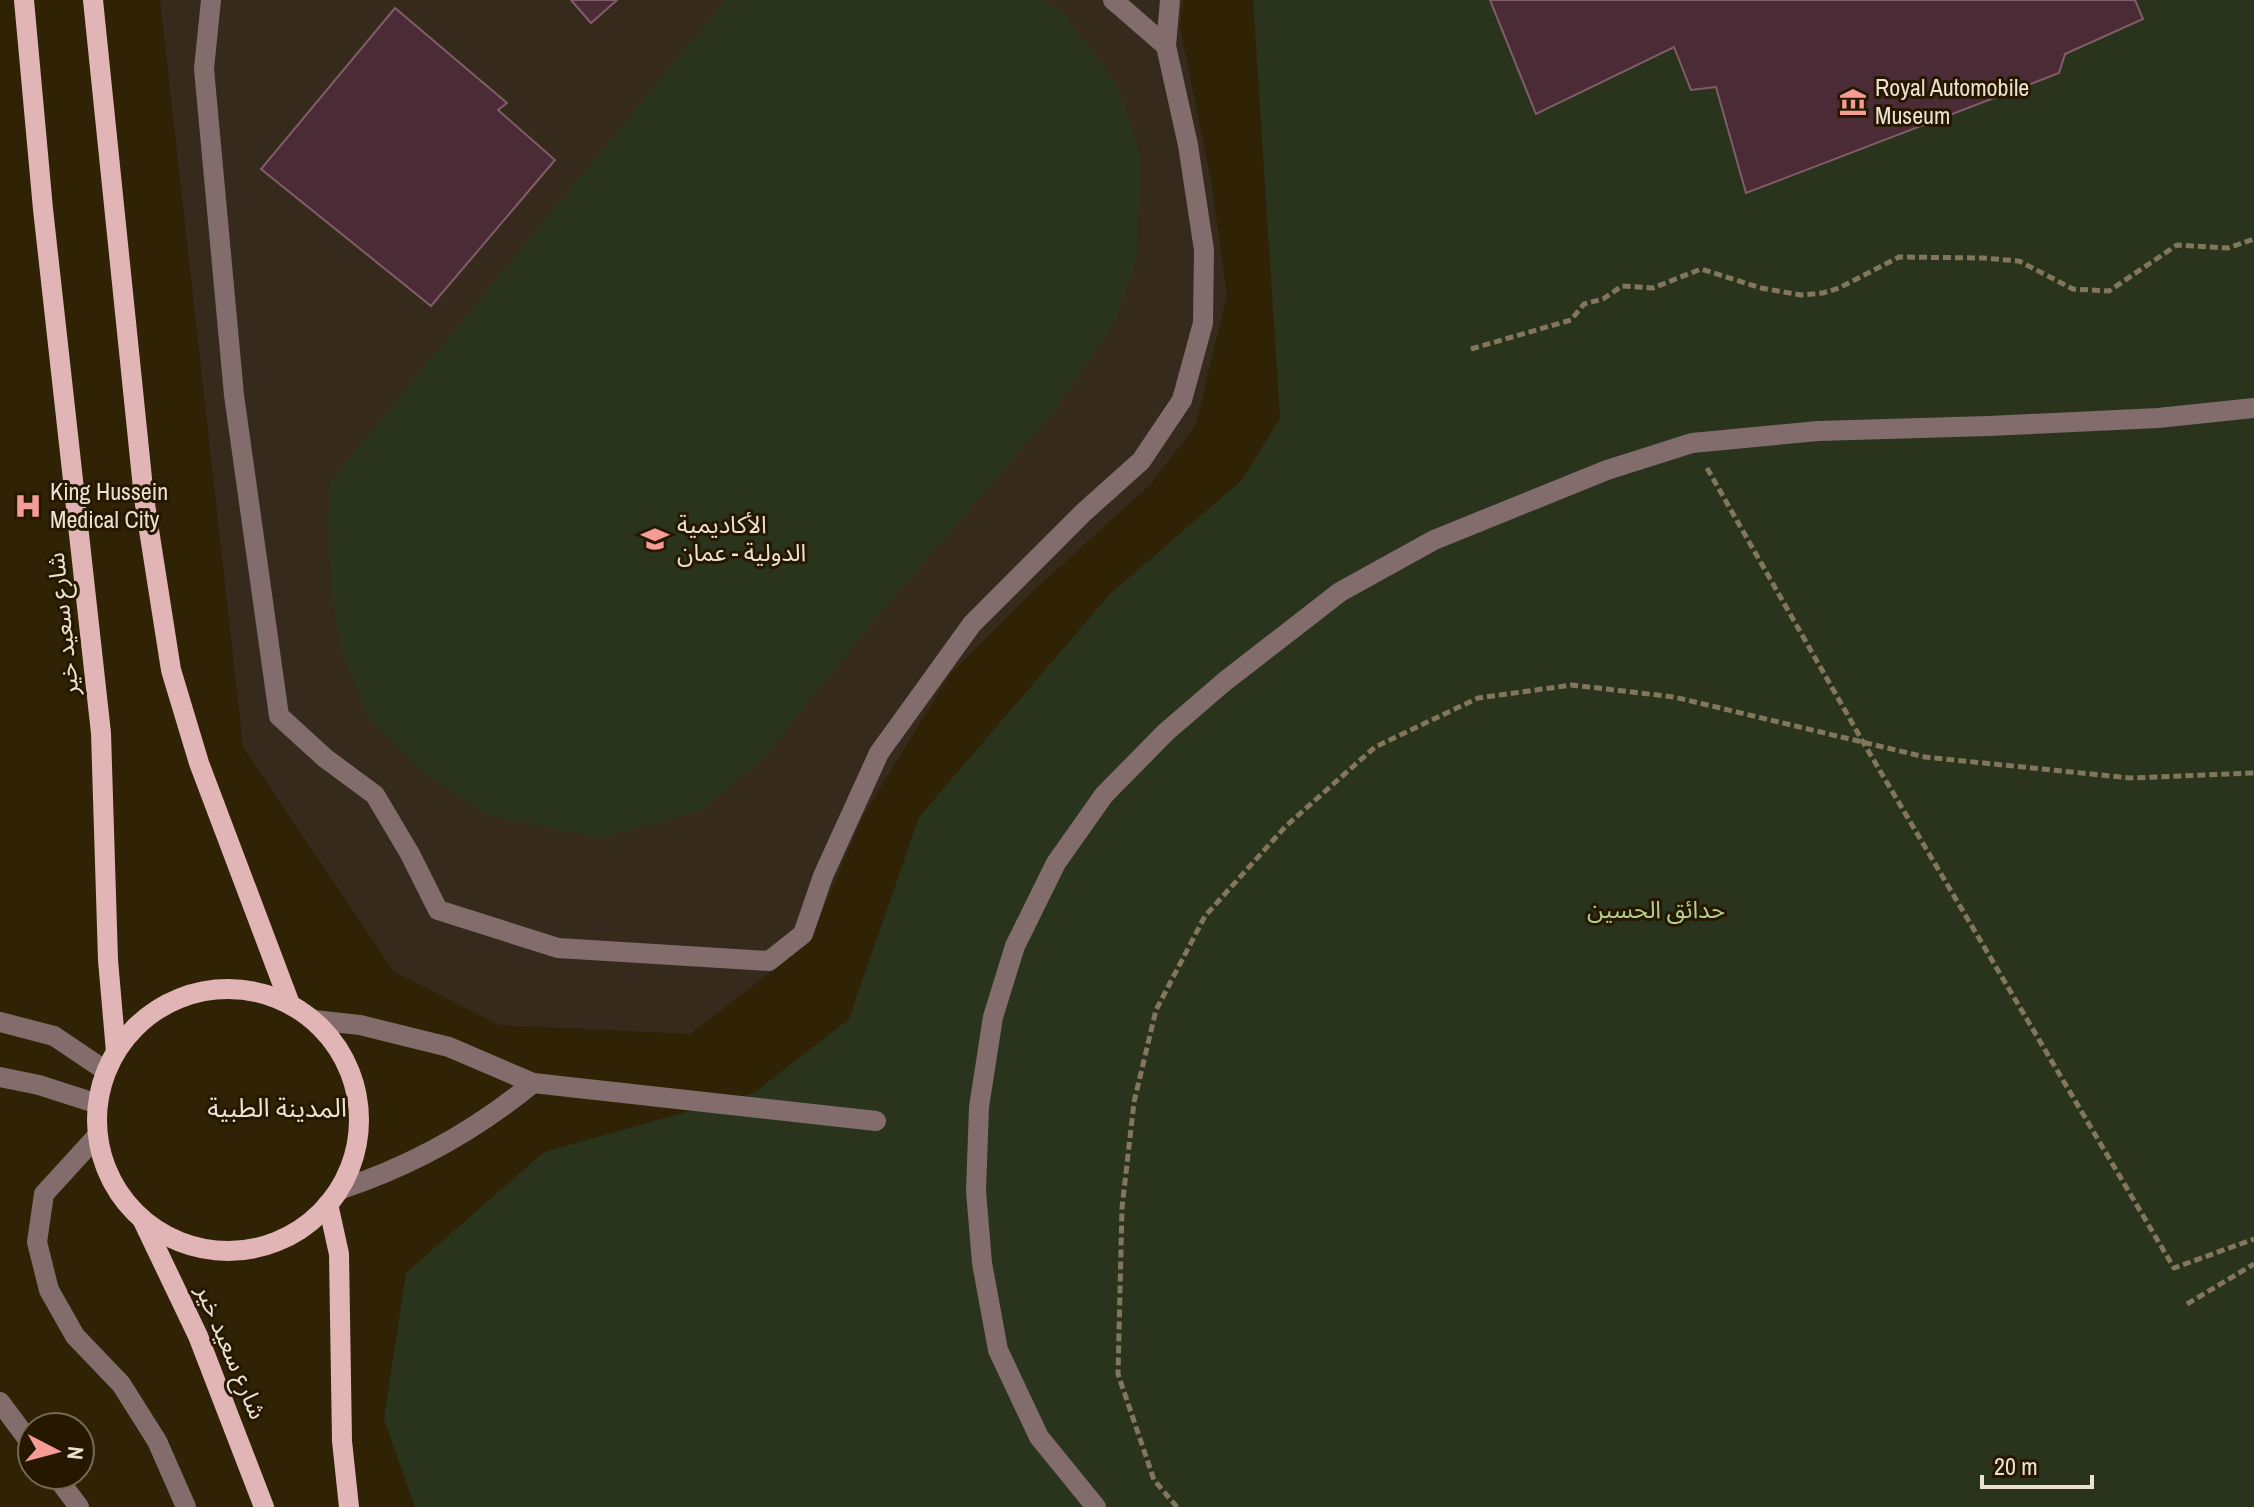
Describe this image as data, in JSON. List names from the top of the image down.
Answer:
{
  "streets": {
    "main road": ["شارع سعيد خير"]
  },
  "districts": ["المدينة الطبية"],
  "parks": ["حدائق الحسين"],
  "places": {
    "museum": ["Royal Automobile Museum"],
    "hospital": ["King Hussein Medical City"],
    "school or university": ["الأكاديمية الدولية - عمان"]
  },
  "scale_bar": "20 m",
  "north": "right"
}
